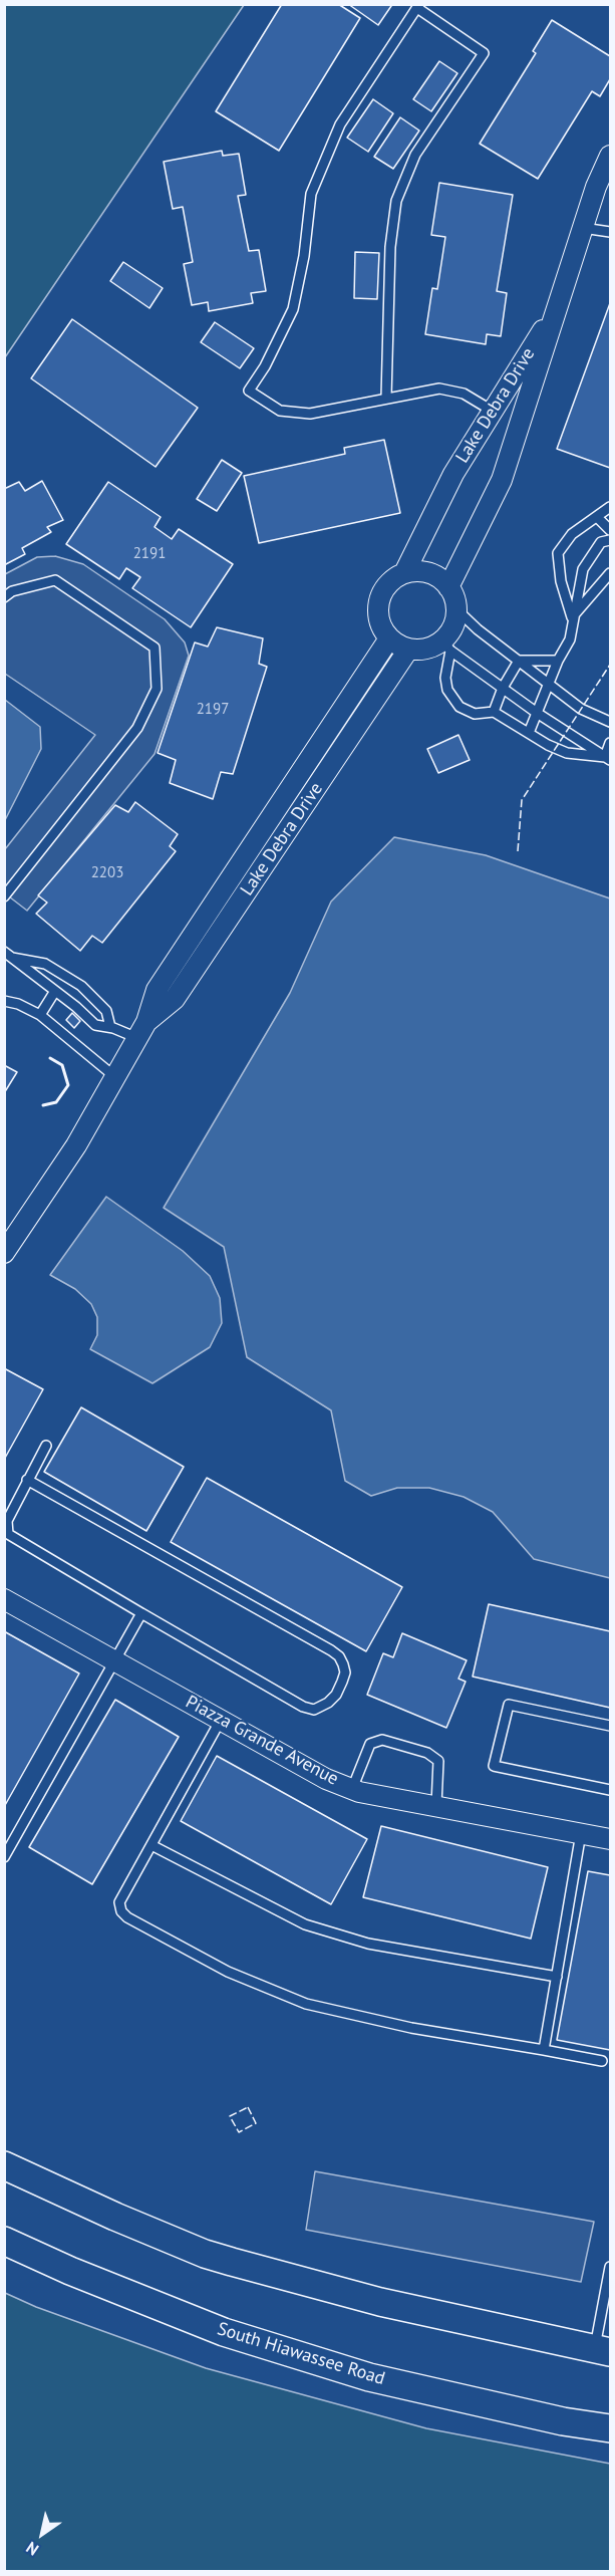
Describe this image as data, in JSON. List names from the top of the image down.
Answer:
{
  "streets": {
    "street": ["Lake Debra Drive", "Piazza Grande Avenue", "South Hiawassee Road"]
  },
  "house_numbers": ["2191", "2197", "2203"],
  "north": "bottom left"
}
